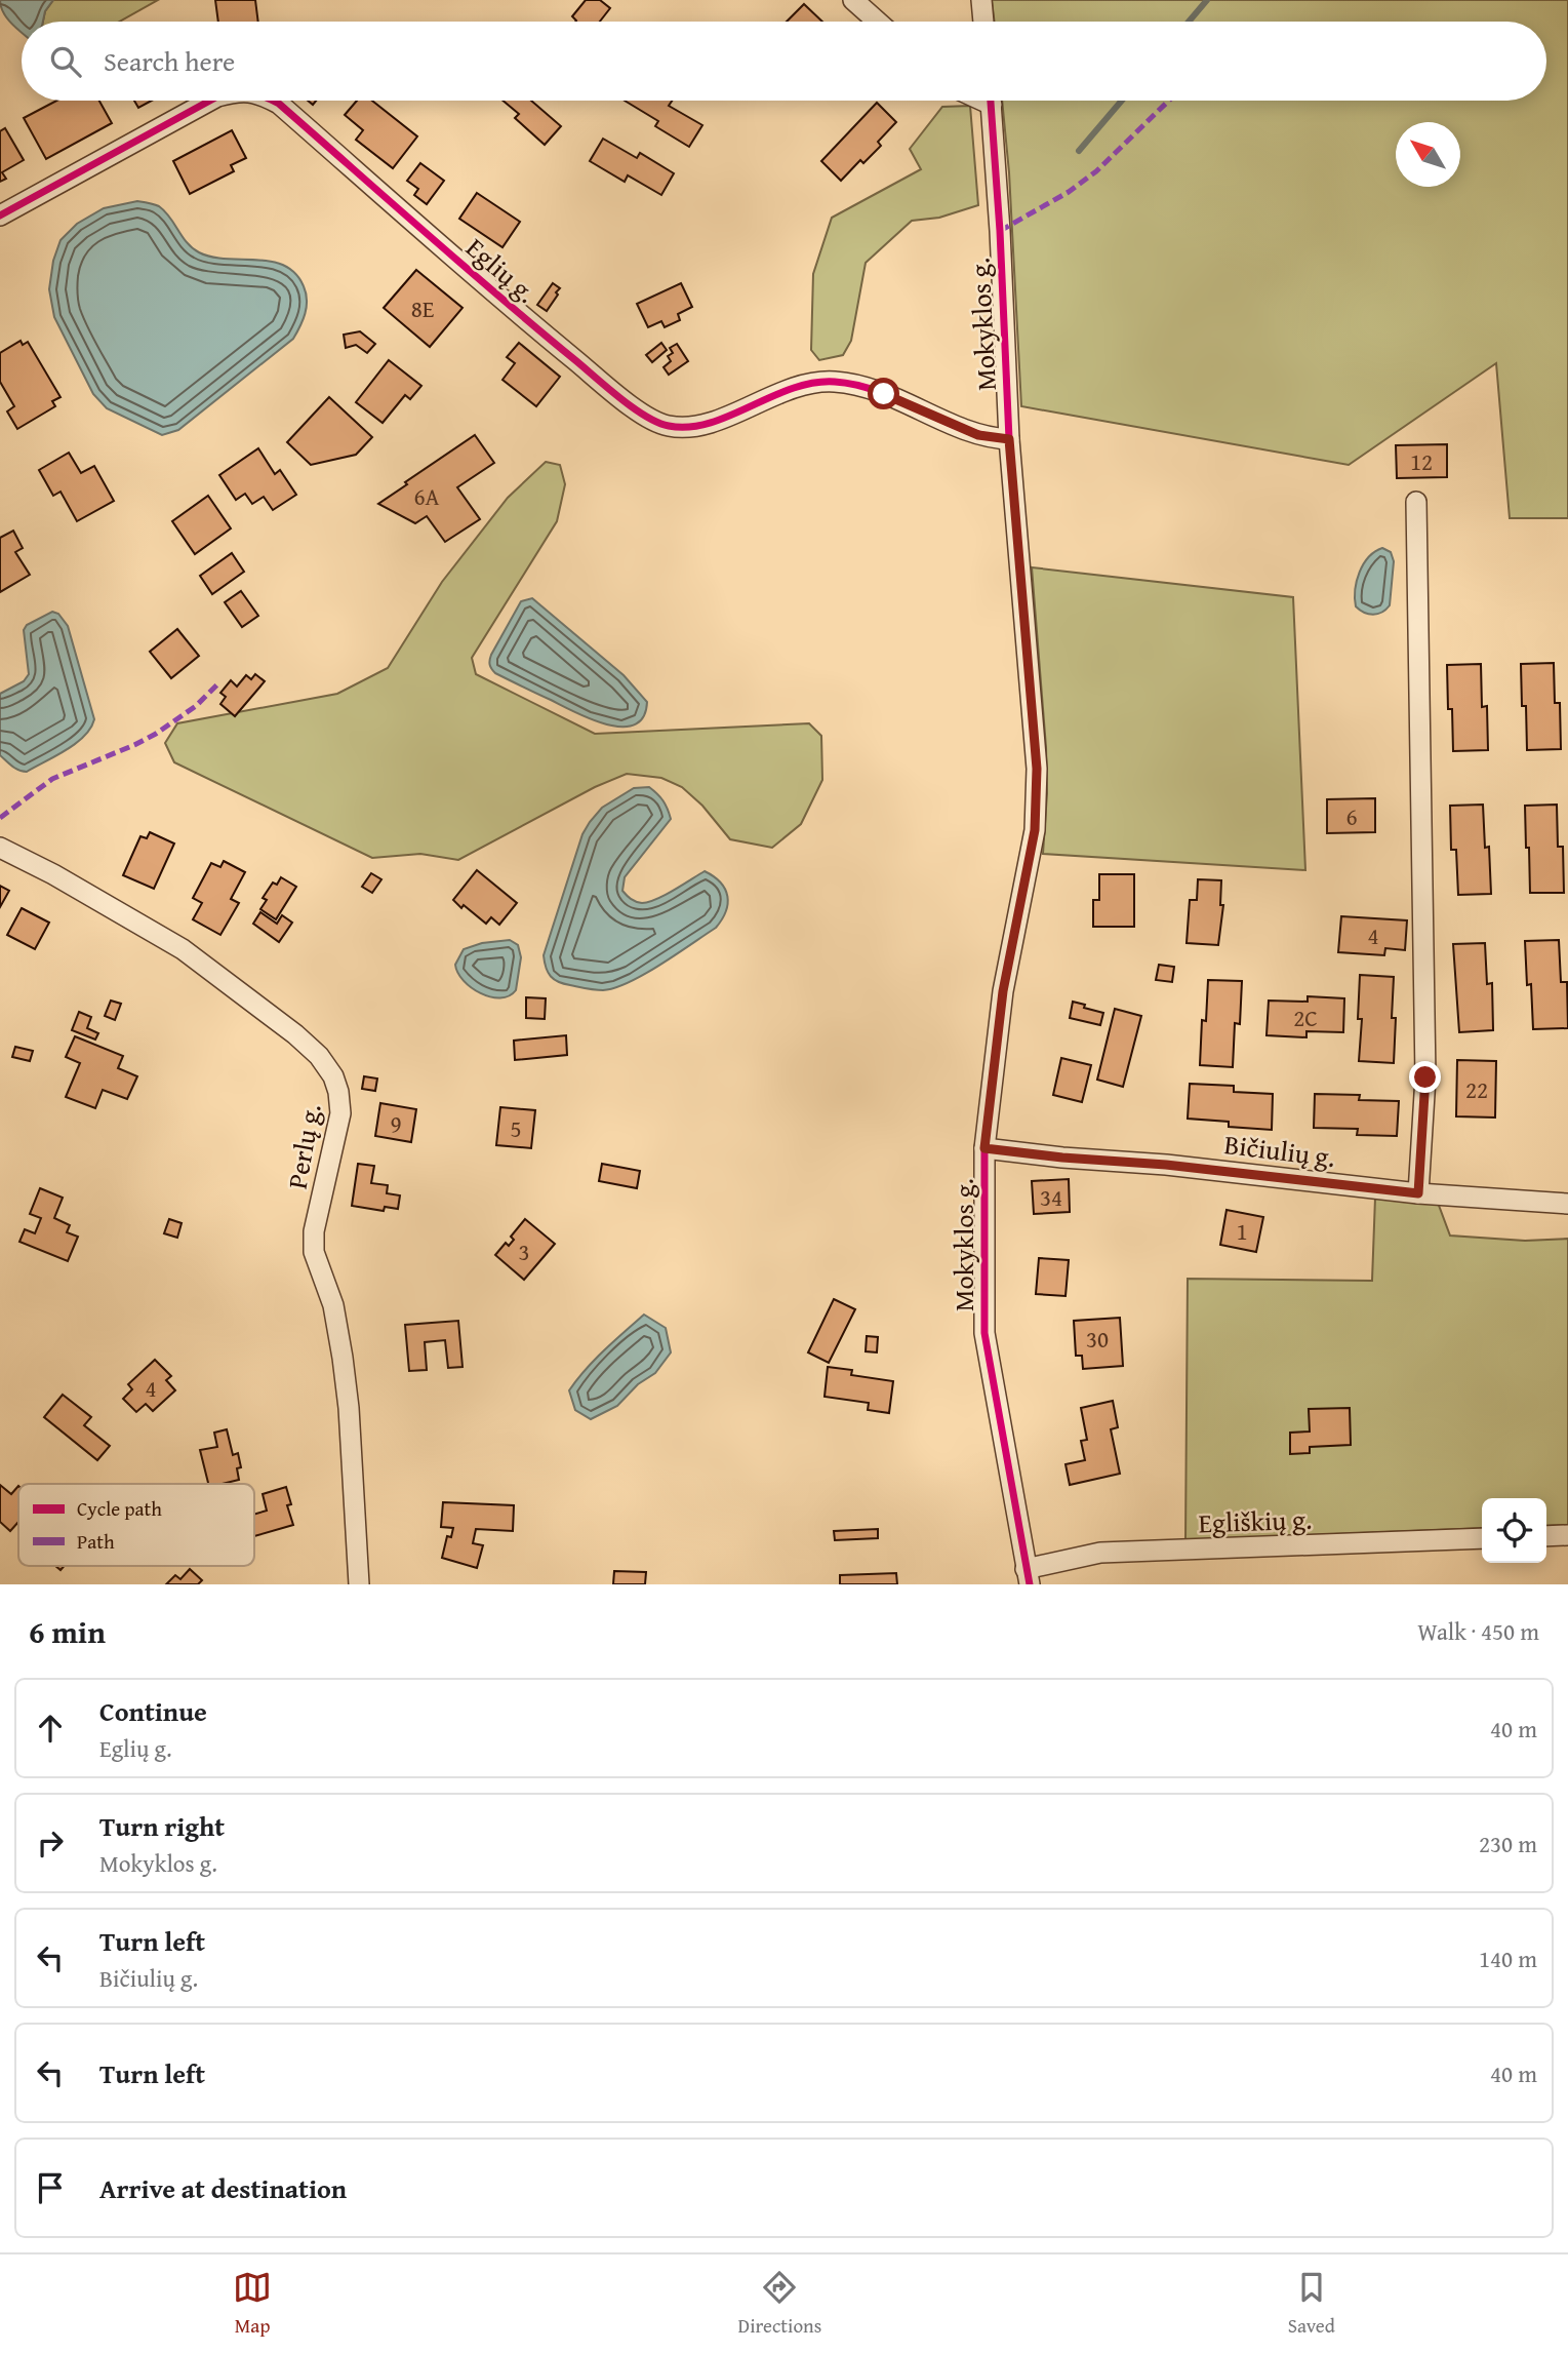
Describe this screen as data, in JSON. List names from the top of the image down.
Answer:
{
  "streets": {
    "street": [
      "Eglių g.",
      "Mokyklos g.",
      "Perlų g.",
      "Bičiulių g.",
      "Egliškių g."
    ]
  },
  "crossings": [
    ["Eglių g.", "Mokyklos g."],
    ["Mokyklos g.", "Bičiulių g."],
    ["Mokyklos g.", "Egliškių g."]
  ],
  "house_numbers": [
    "8E",
    "12",
    "6A",
    "6",
    "4",
    "2C",
    "22",
    "9",
    "5",
    "34",
    "1",
    "3",
    "30",
    "4"
  ],
  "legend": ["Cycle path", "Path"],
  "north": "top left",
  "page": {
    "search": "Search here",
    "heading": ["6 min", "Walk · 450 m"],
    "list": [
      ["Continue", "Eglių g.", "40 m"],
      ["Turn right", "Mokyklos g.", "230 m"],
      ["Turn left", "Bičiulių g.", "140 m"],
      ["Turn left", "40 m"],
      "Arrive at destination"
    ],
    "nav": ["Map", "Directions", "Saved"]
  }
}
